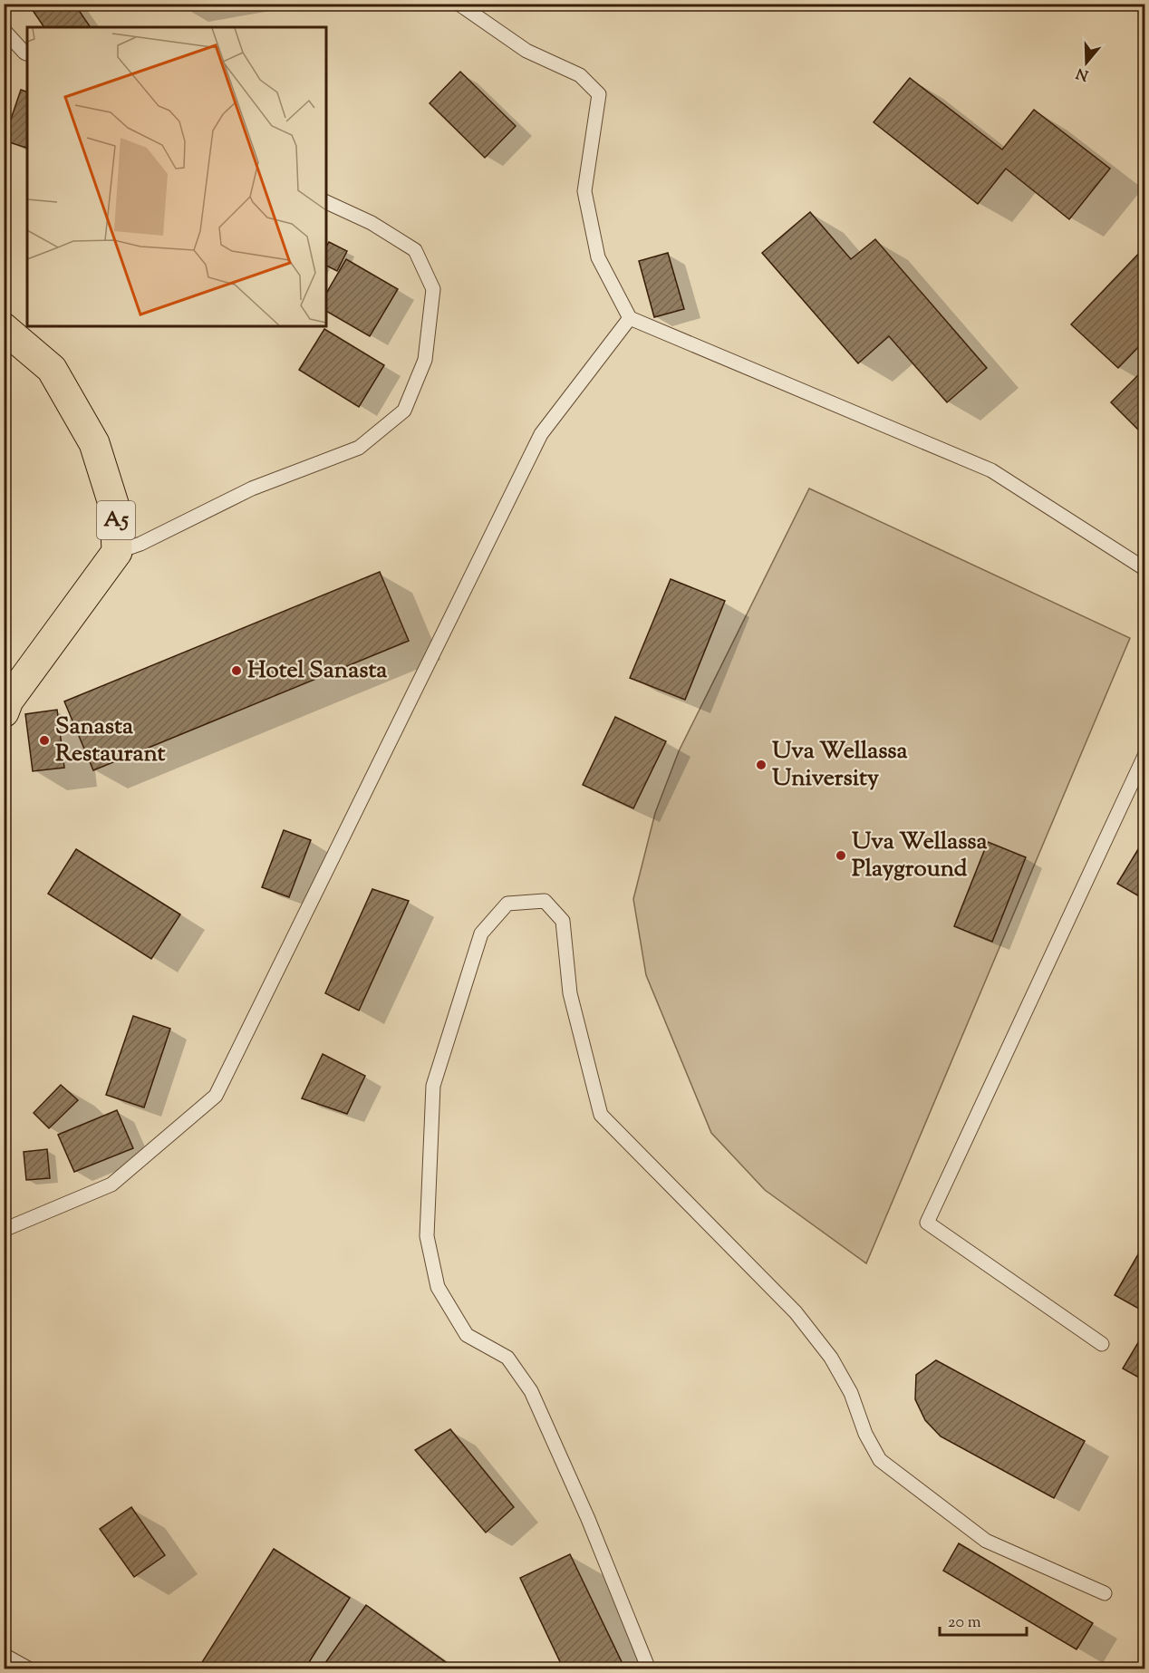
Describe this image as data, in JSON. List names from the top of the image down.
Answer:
{
  "streets": {
    "highway": ["A5"]
  },
  "places": [
    "Hotel Sanasta",
    "Sanasta Restaurant",
    "Uva Wellassa University",
    "Uva Wellassa Playground"
  ],
  "scale_bar": "20 m",
  "north": "bottom"
}
